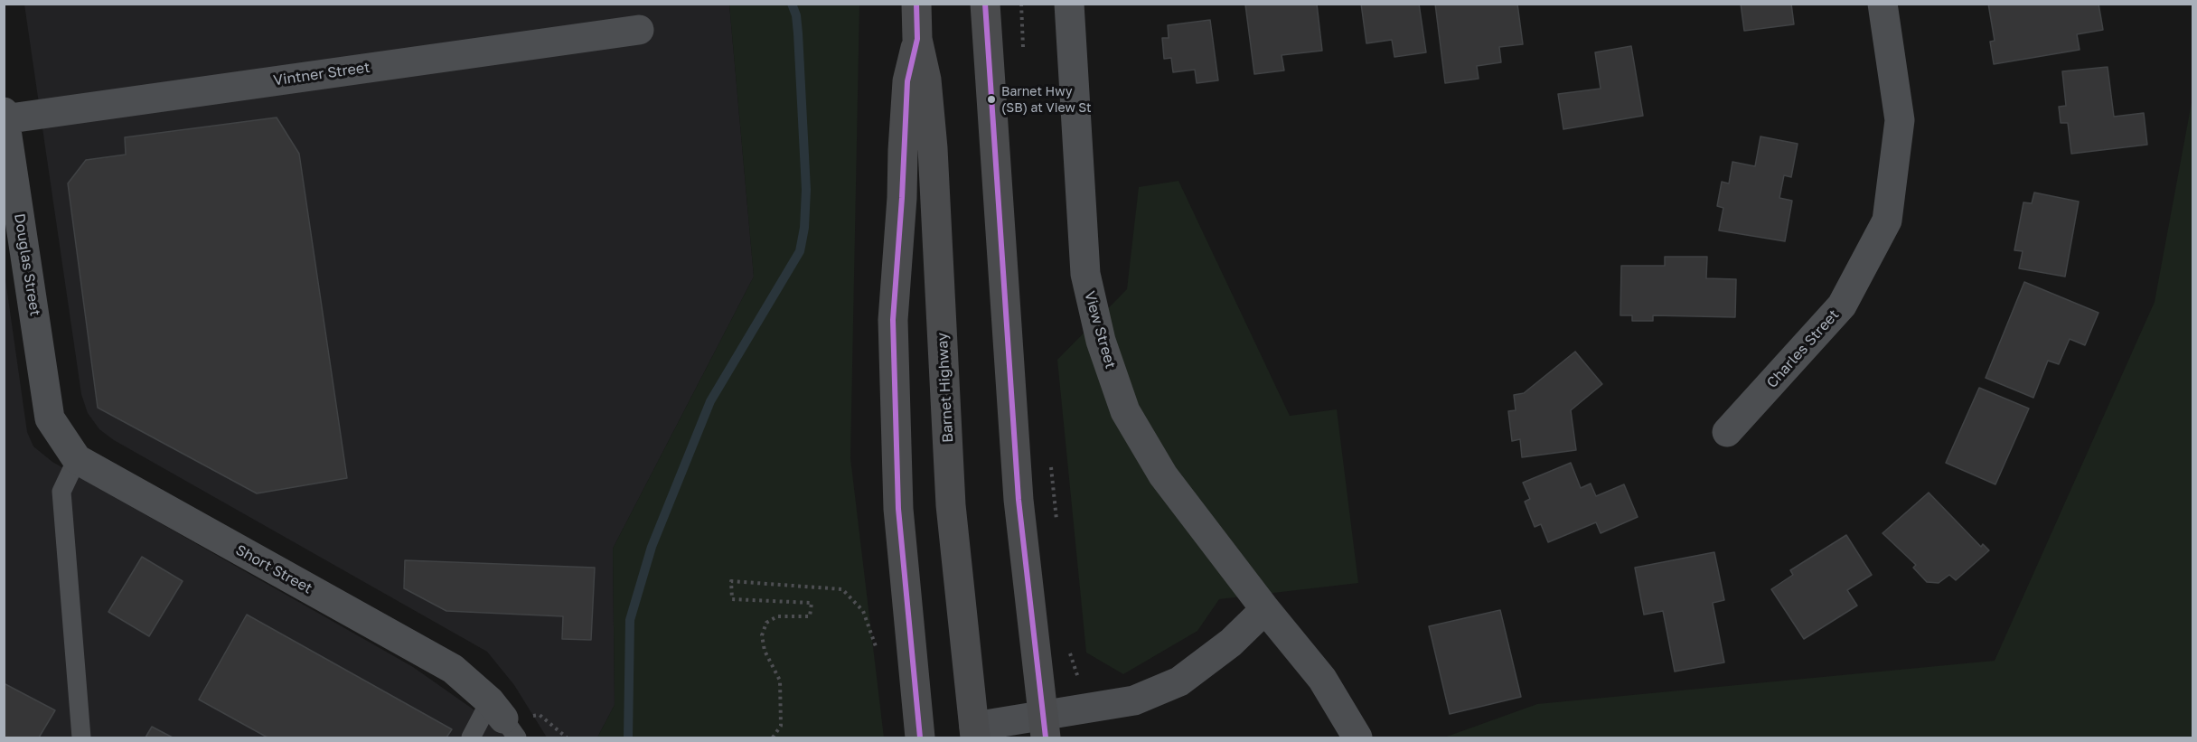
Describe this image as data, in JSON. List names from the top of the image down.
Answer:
{
  "streets": {
    "main road": ["Barnet Highway"],
    "street": [
      "Vintner Street",
      "Douglas Street",
      "View Street",
      "Charles Street",
      "Short Street"
    ]
  },
  "crossings": [
    ["Vintner Street", "Douglas Street"],
    ["Douglas Street", "Short Street"]
  ],
  "places": ["Barnet Hwy (SB) at View St"]
}
